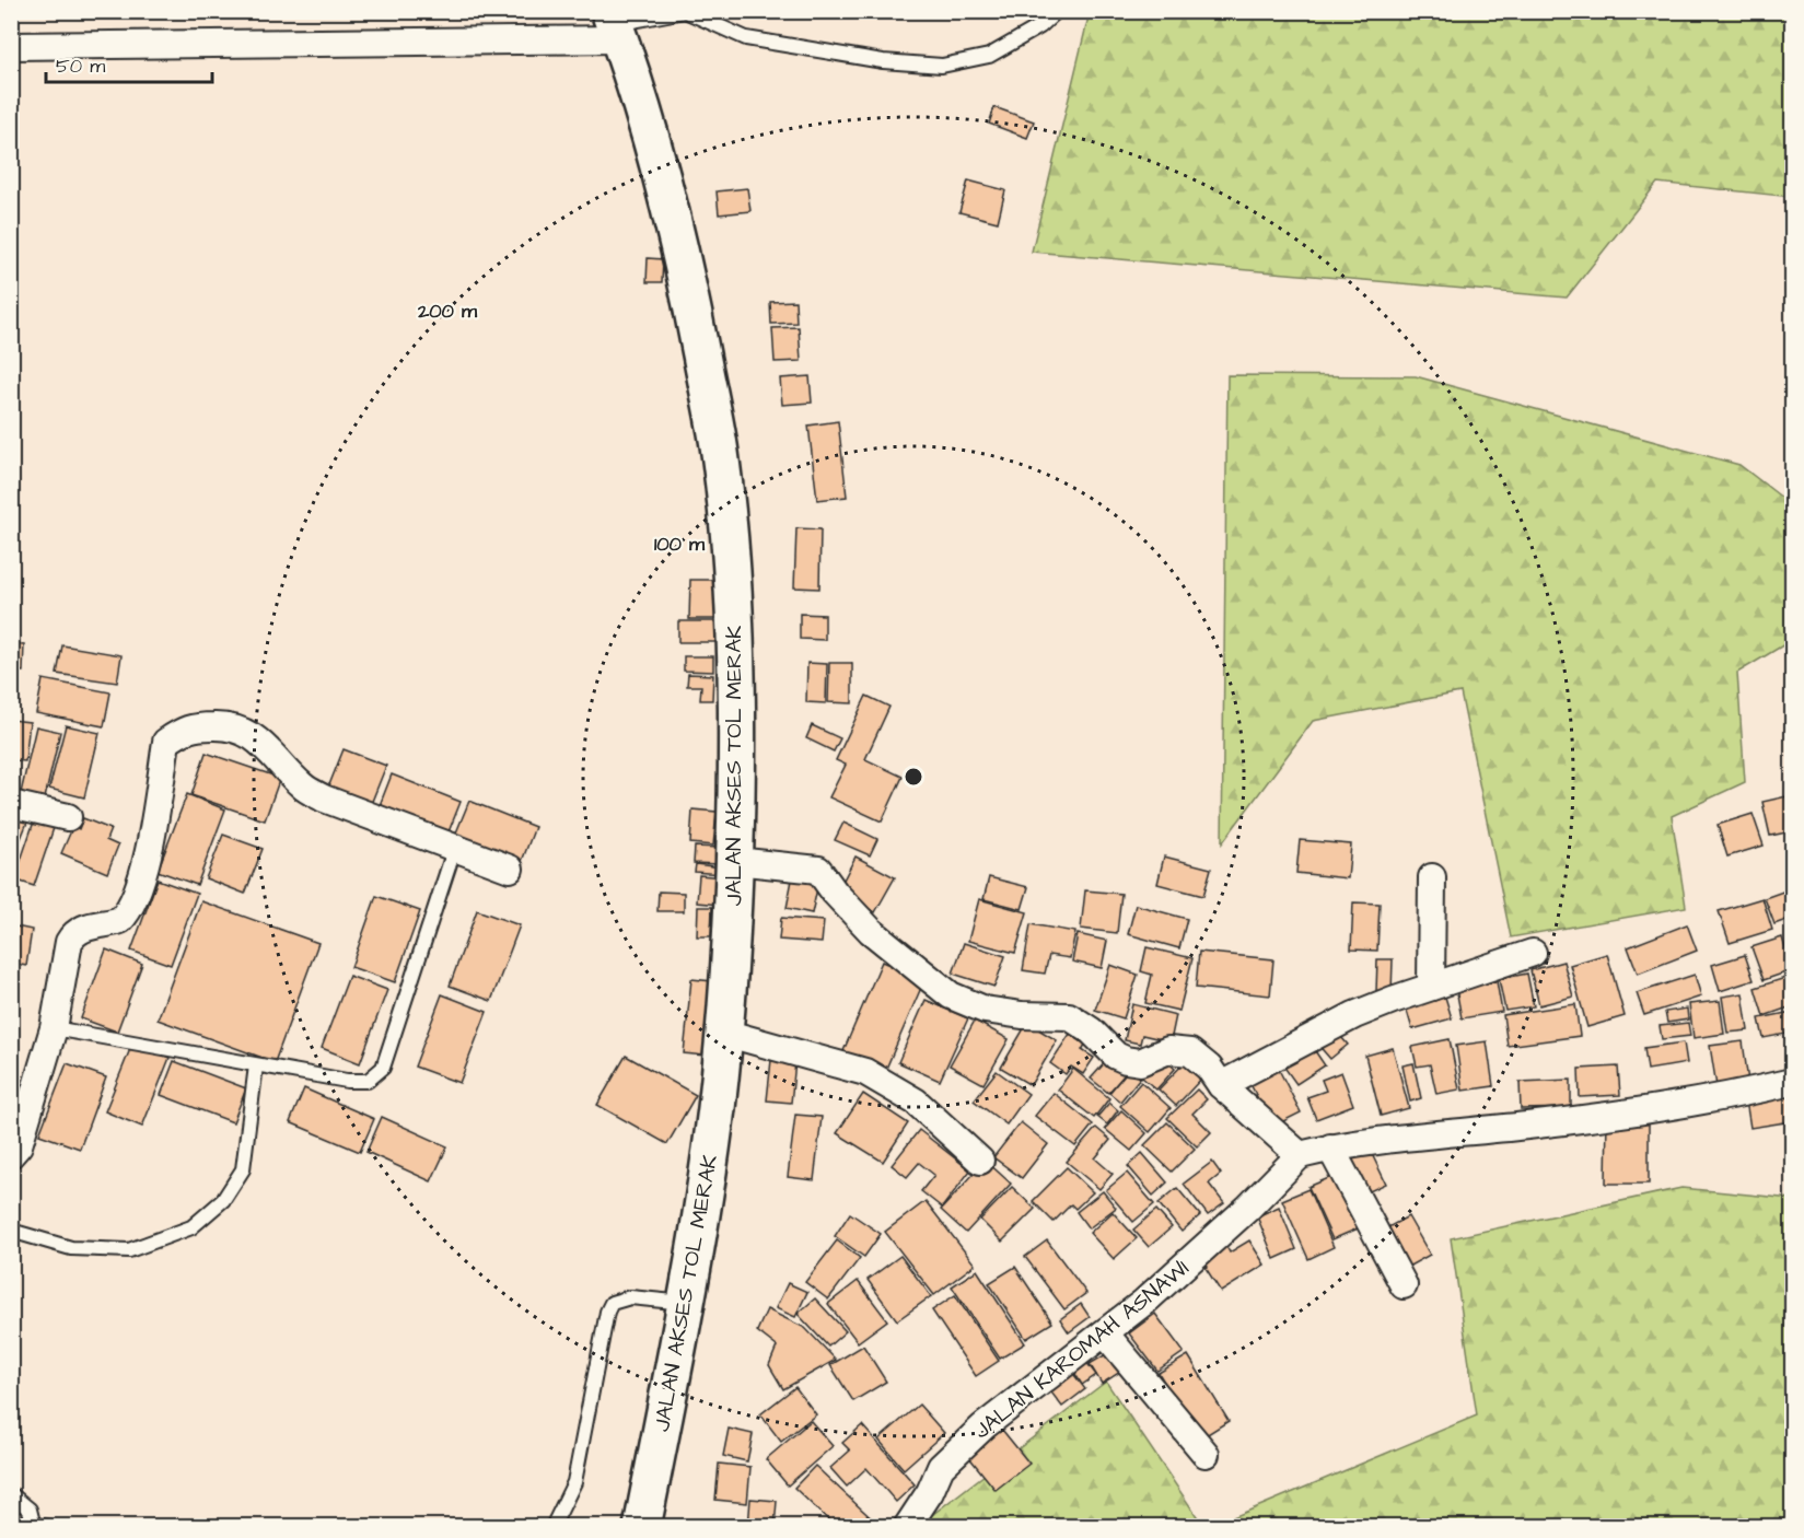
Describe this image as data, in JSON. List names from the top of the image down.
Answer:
{
  "streets": {
    "highway": ["JALAN AKSES TOL MERAK"],
    "street": ["JALAN KAROMAH ASNAWI"]
  },
  "scale_bar": "50 m",
  "rings": ["200 m", "100 m"]
}
